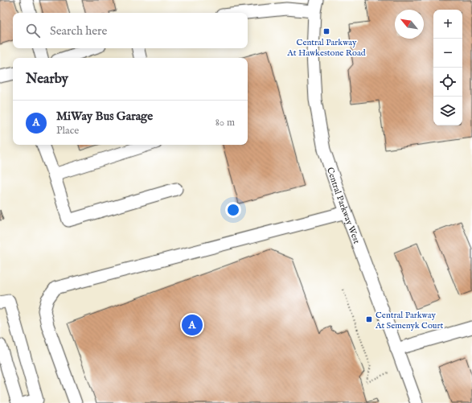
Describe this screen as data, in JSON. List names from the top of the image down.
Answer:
{
  "streets": {
    "street": ["Central Parkway West"]
  },
  "places": {
    "transit": ["Central Parkway At Hawkestone Road", "Central Parkway At Semenyk Court"]
  },
  "north": "top left",
  "page": {
    "map_buttons": ["+", "−"],
    "search": "Search here",
    "heading": "Nearby",
    "list": [
      {
        "mark": "A",
        "name": "MiWay Bus Garage",
        "note": "Place",
        "value": "80 m"
      }
    ],
    "pins": "A"
  }
}
